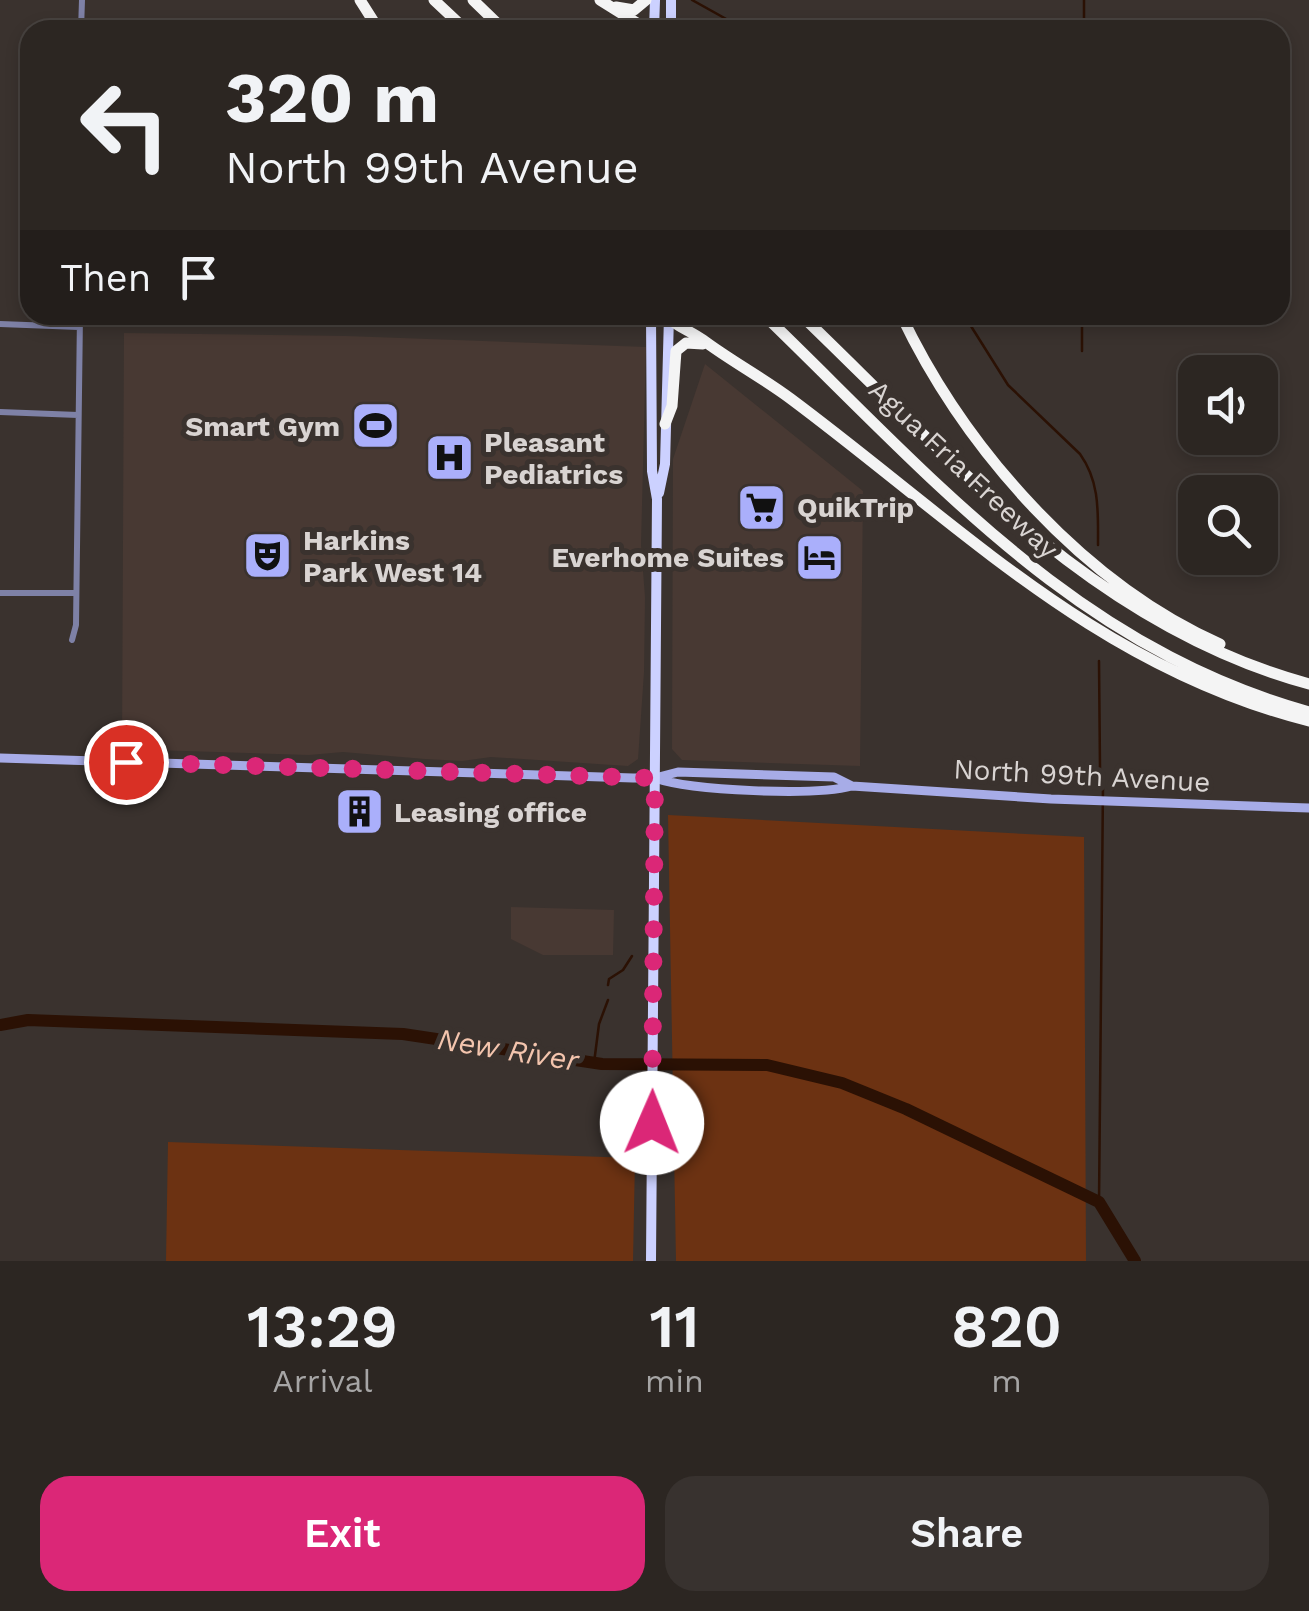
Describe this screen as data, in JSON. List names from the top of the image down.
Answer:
{
  "streets": {
    "highway": ["Agua Fria Freeway"],
    "main road": ["North 99th Avenue"]
  },
  "water": ["New River"],
  "places": {
    "sports": ["Smart Gym"],
    "hospital": ["Pleasant Pediatrics"],
    "supermarket": ["QuikTrip"],
    "theatre": ["Harkins Park West 14"],
    "hotel": ["Everhome Suites"],
    "building": ["Leasing office"]
  },
  "page": {
    "turn": ["320 m", "North 99th Avenue"],
    "then": "Then",
    "eta": [
      "13:29",
      "Arrival",
      "11",
      "min",
      "820",
      "m"
    ],
    "buttons": ["Exit", "Share"]
  }
}
